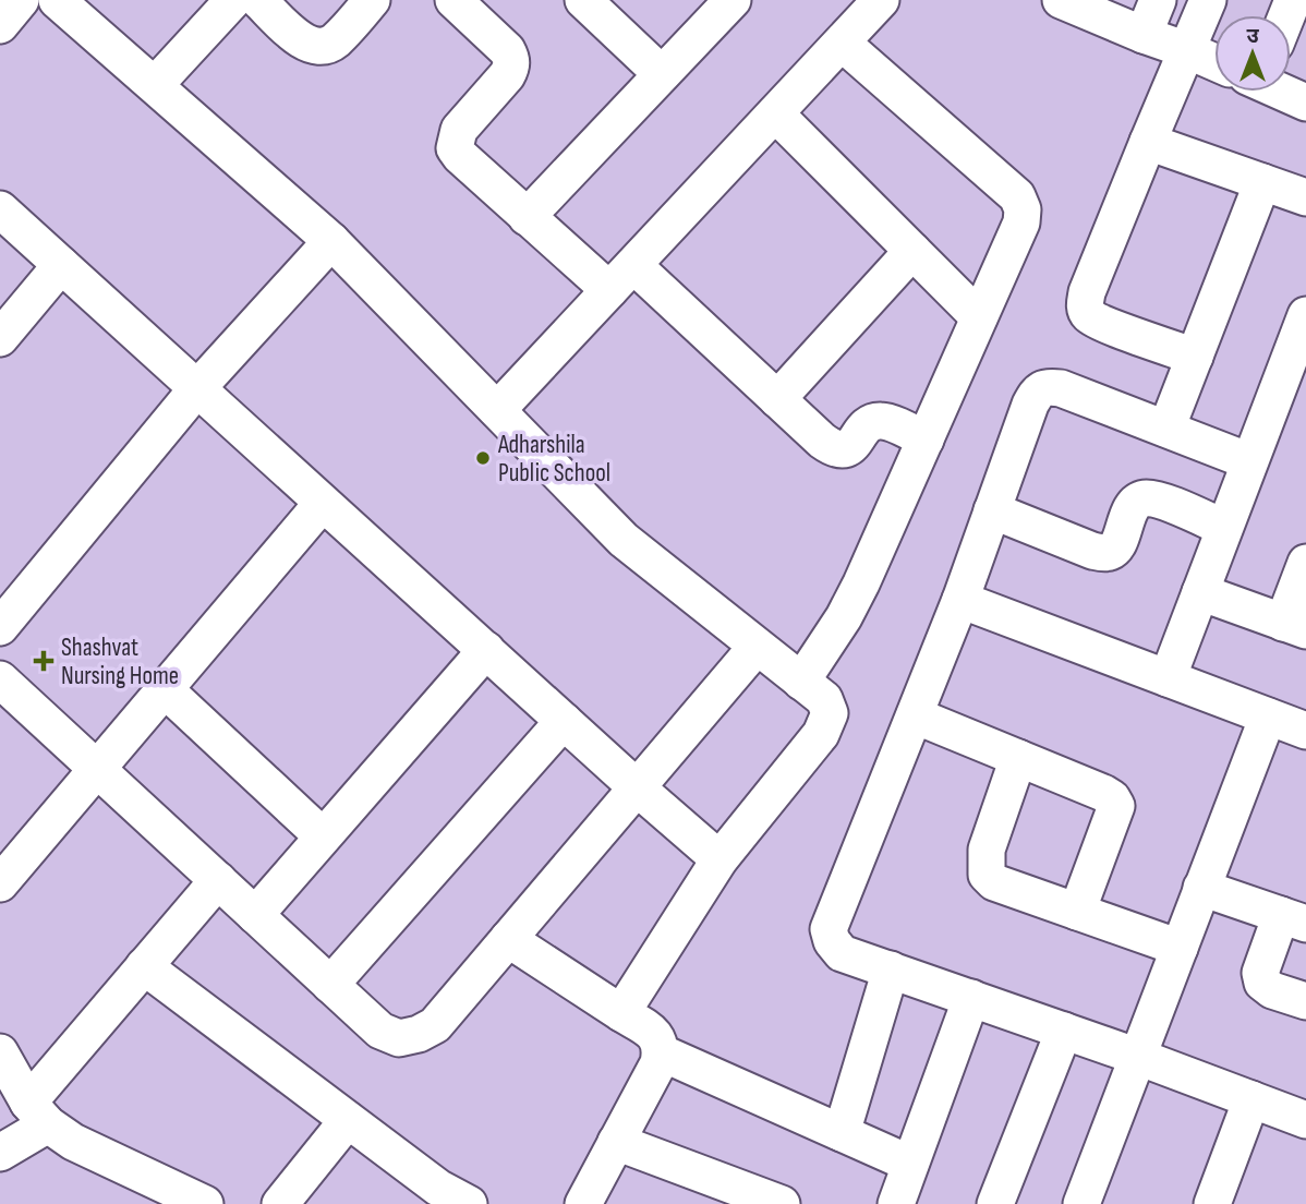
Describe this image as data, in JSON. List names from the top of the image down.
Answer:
{
  "places": {
    "other": ["Adharshila Public School"],
    "health": ["Shashvat Nursing Home"]
  },
  "north": "top"
}
